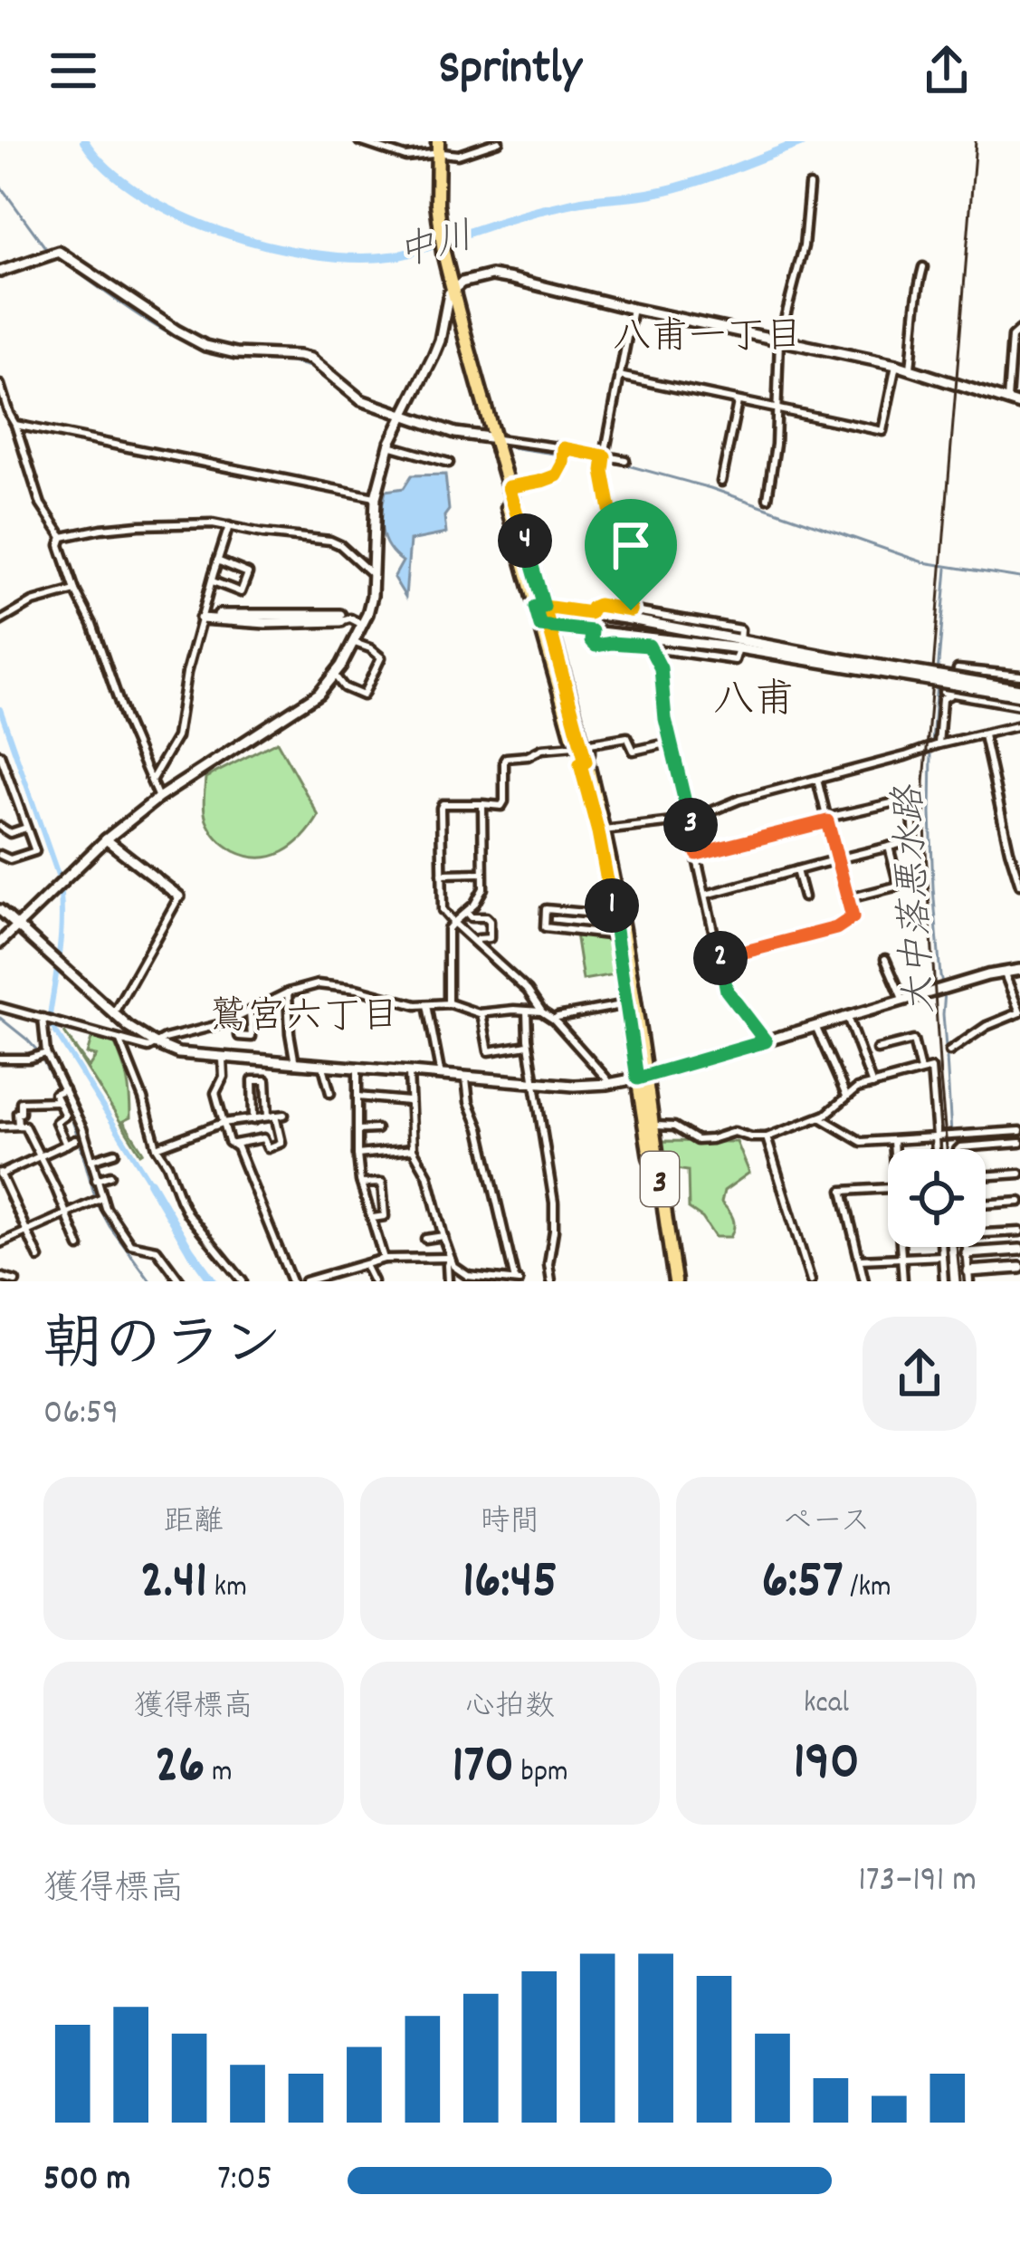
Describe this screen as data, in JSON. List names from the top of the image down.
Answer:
{
  "streets": {
    "main road": ["3"]
  },
  "districts": ["八甫一丁目", "八甫", "鷲宮六丁目"],
  "water": ["中川", "大中落悪水路"],
  "page": {
    "header": "Sprintly",
    "pins": [
      "4",
      "3",
      "1",
      "2"
    ],
    "heading": ["朝のラン", "06:59"],
    "stats": [
      ["距離", "2.41 km"],
      ["時間", "16:45"],
      ["ペース", "6:57 /km"],
      ["獲得標高", "26 m"],
      ["心拍数", "170 bpm"],
      ["kcal", "190"]
    ],
    "chart": ["獲得標高", "173–191 m"],
    "list": [
      {
        "name": "500 m",
        "note": "7:05"
      }
    ]
  }
}
